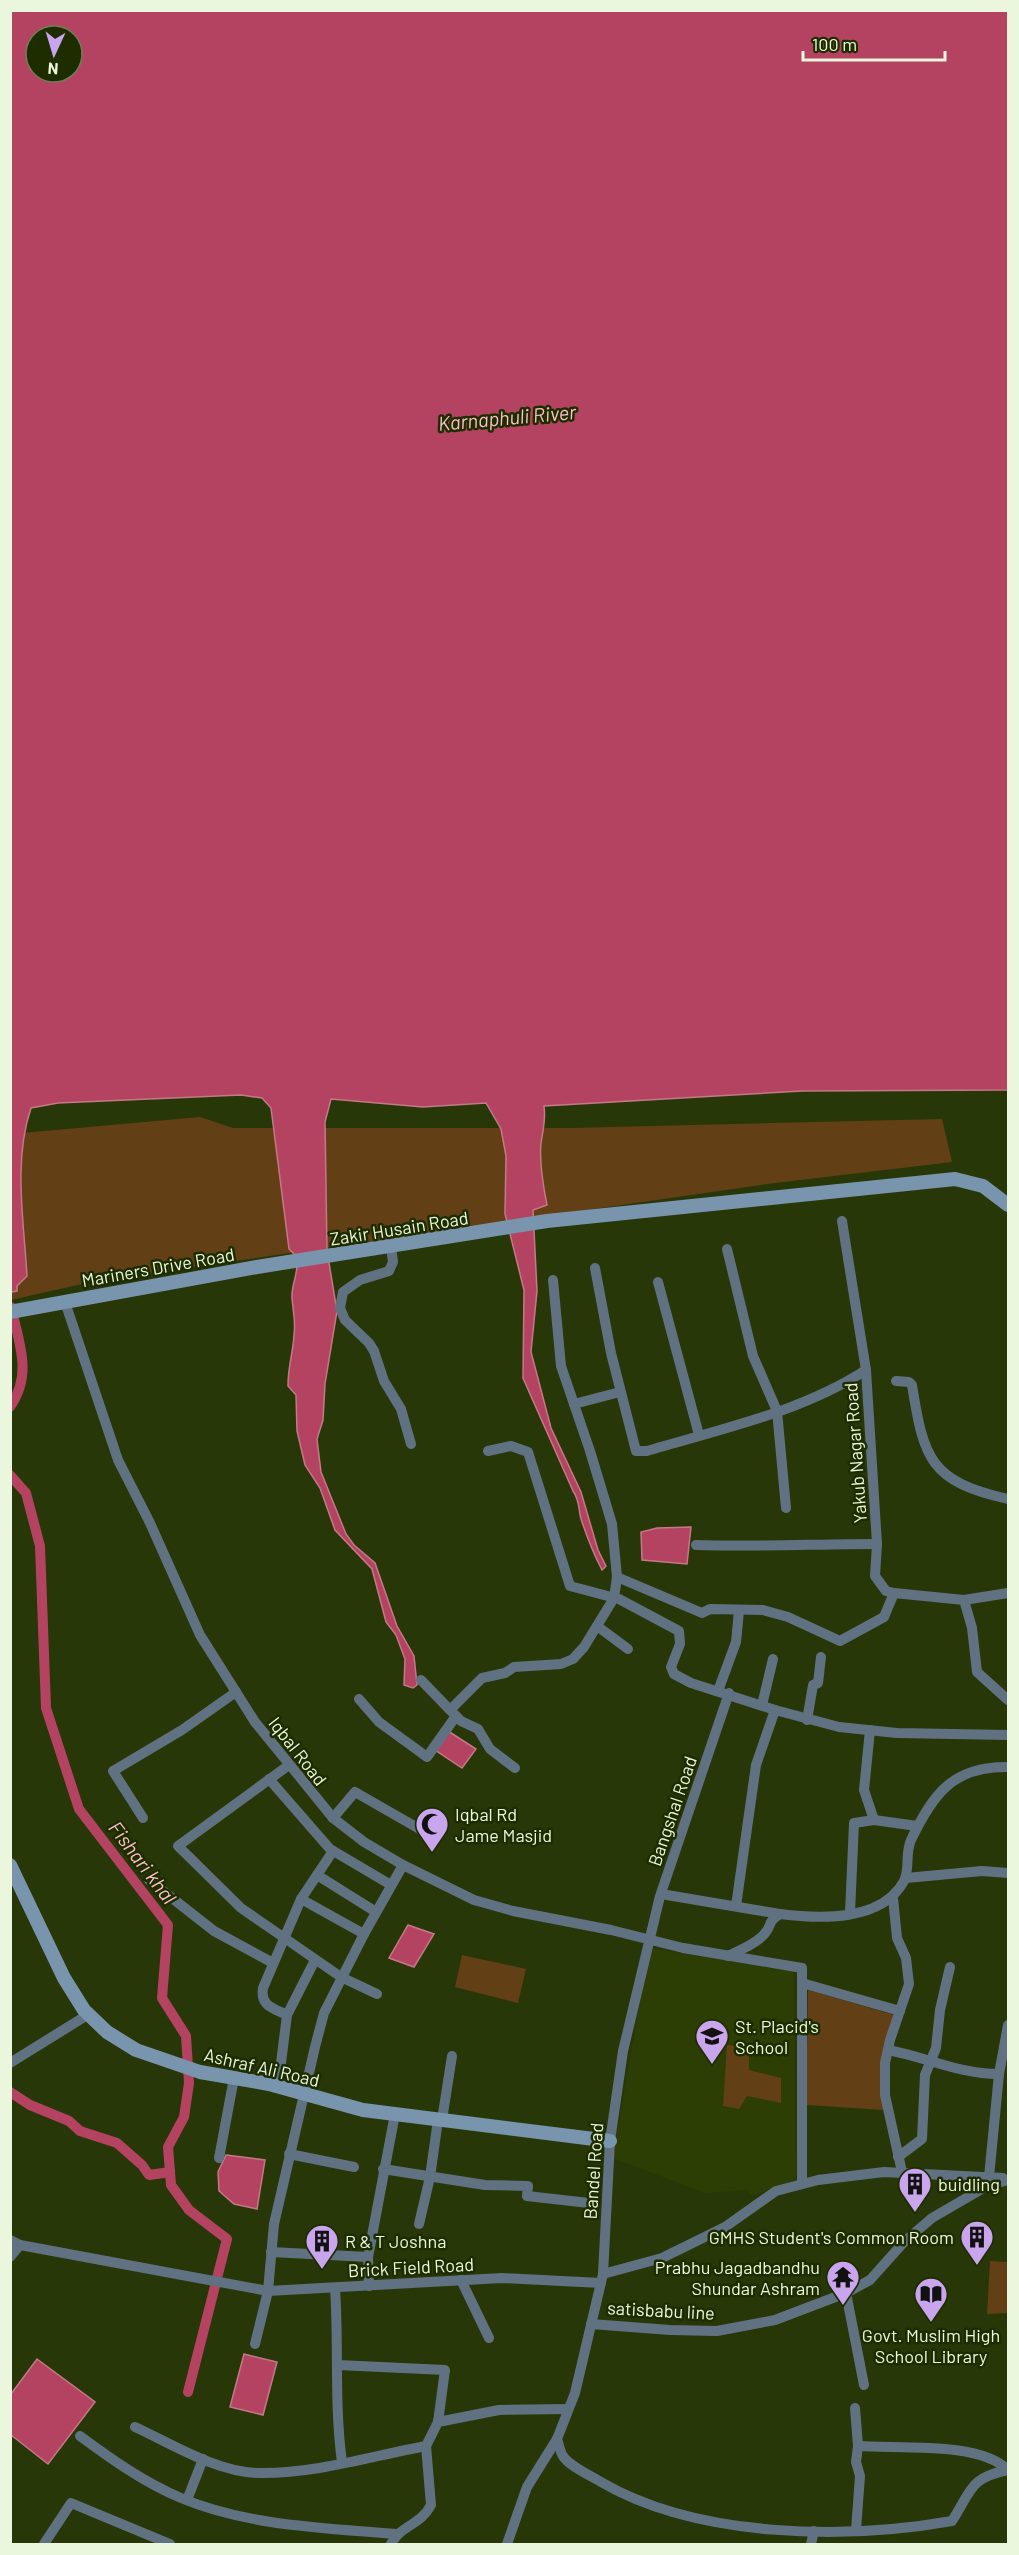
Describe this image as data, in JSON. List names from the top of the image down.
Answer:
{
  "streets": {
    "street": [
      "Zakir Husain Road",
      "Mariners Drive Road",
      "Yakub Nagar Road",
      "Iqbal Road",
      "Bangshal Road",
      "Ashraf Ali Road",
      "Bandel Road",
      "Brick Field Road",
      "satisbabu line"
    ]
  },
  "crossings": [
    ["Zakir Husain Road", "Mariners Drive Road"],
    ["Mariners Drive Road", "Iqbal Road"],
    ["Iqbal Road", "Bangshal Road"],
    ["Iqbal Road", "Bandel Road"],
    ["Bangshal Road", "Bandel Road"],
    ["Ashraf Ali Road", "Bandel Road"],
    ["Bandel Road", "Brick Field Road"],
    ["Bandel Road", "satisbabu line"],
    ["Brick Field Road", "satisbabu line"]
  ],
  "water": ["Karnaphuli River", "Fishari khal"],
  "places": {
    "mosque": ["Iqbal Rd Jame Masjid"],
    "school or university": ["St. Placid's School"],
    "building": ["buidling", "GMHS Student's Common Room", "R & T Joshna"],
    "temple": ["Prabhu Jagadbandhu Shundar Ashram"],
    "library": ["Govt. Muslim High School Library"]
  },
  "scale_bar": "100 m",
  "north": "bottom"
}
